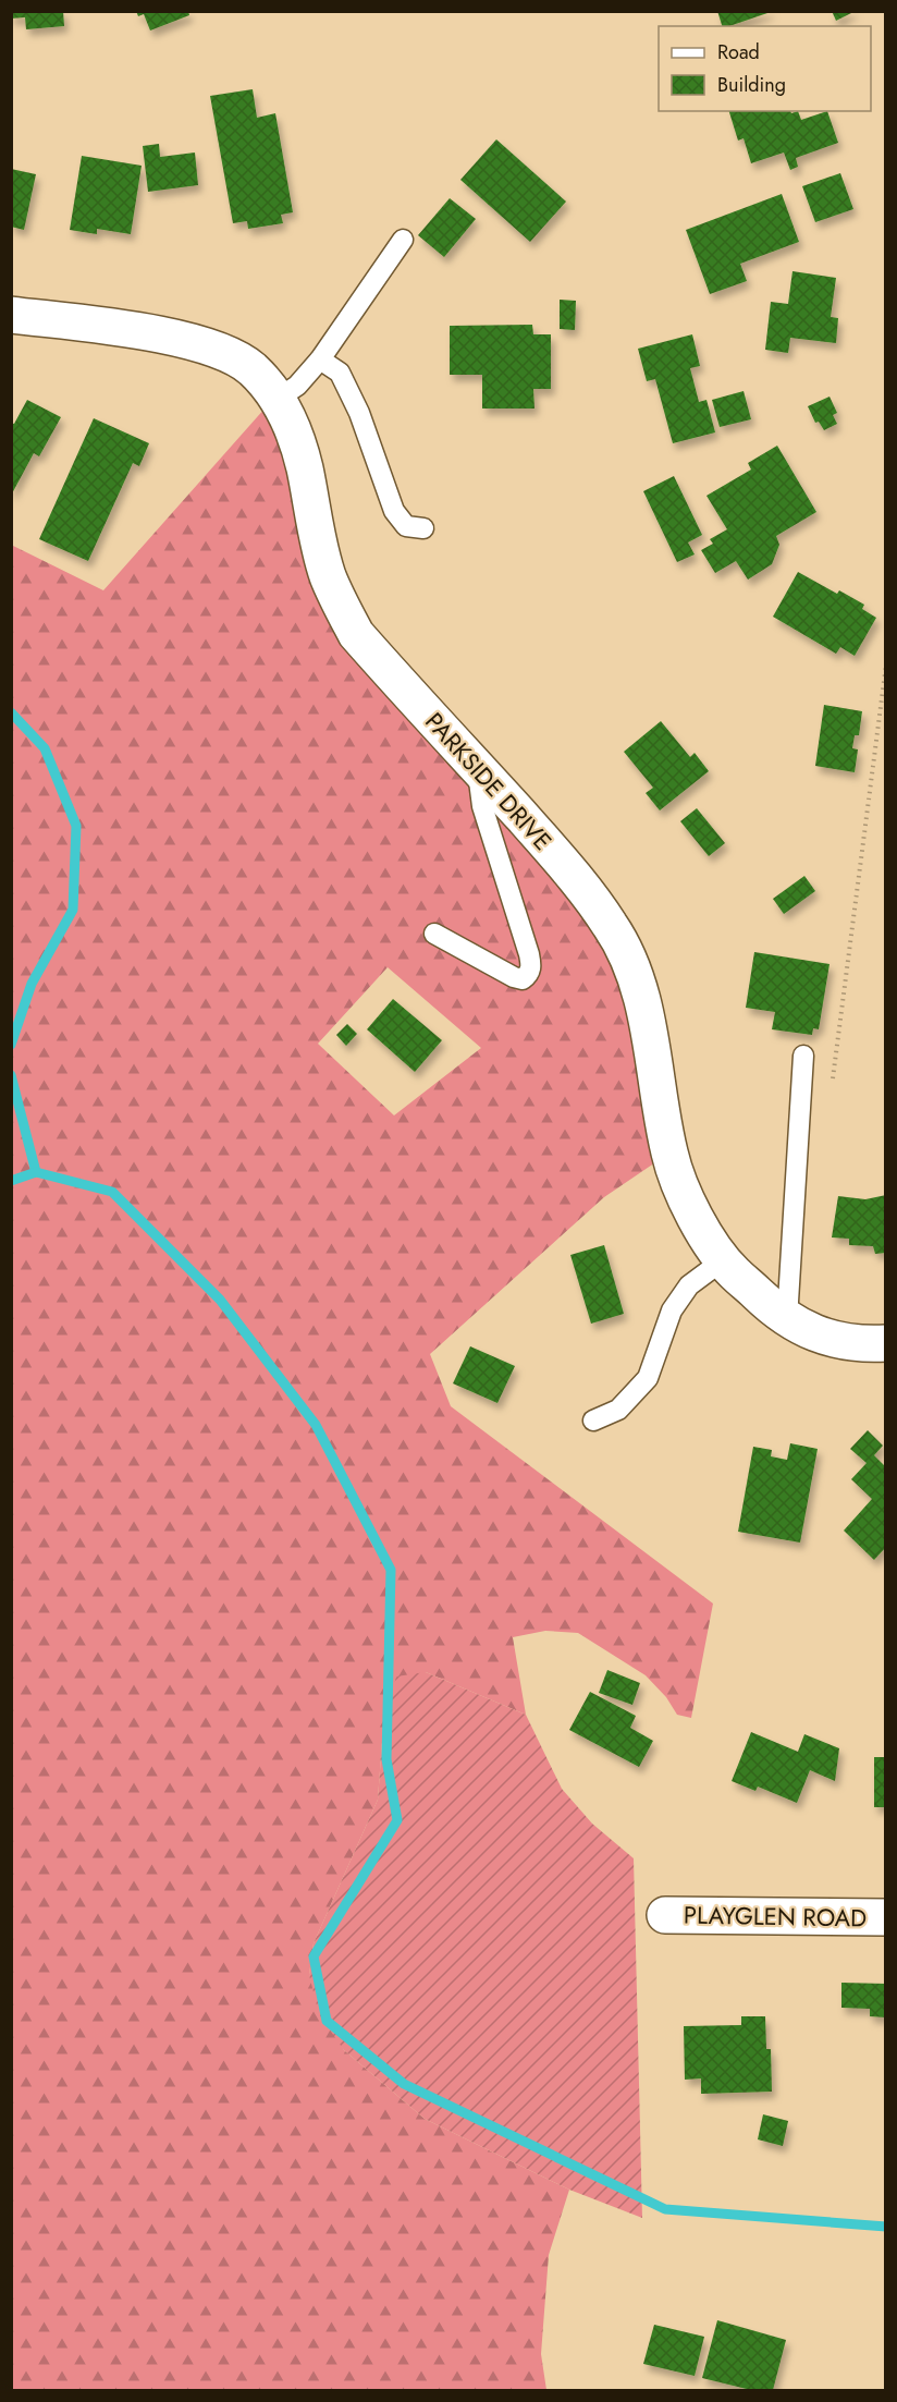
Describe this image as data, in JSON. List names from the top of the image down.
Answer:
{
  "streets": {
    "street": ["PARKSIDE DRIVE", "PLAYGLEN ROAD"]
  },
  "legend": ["Road", "Building"]
}
